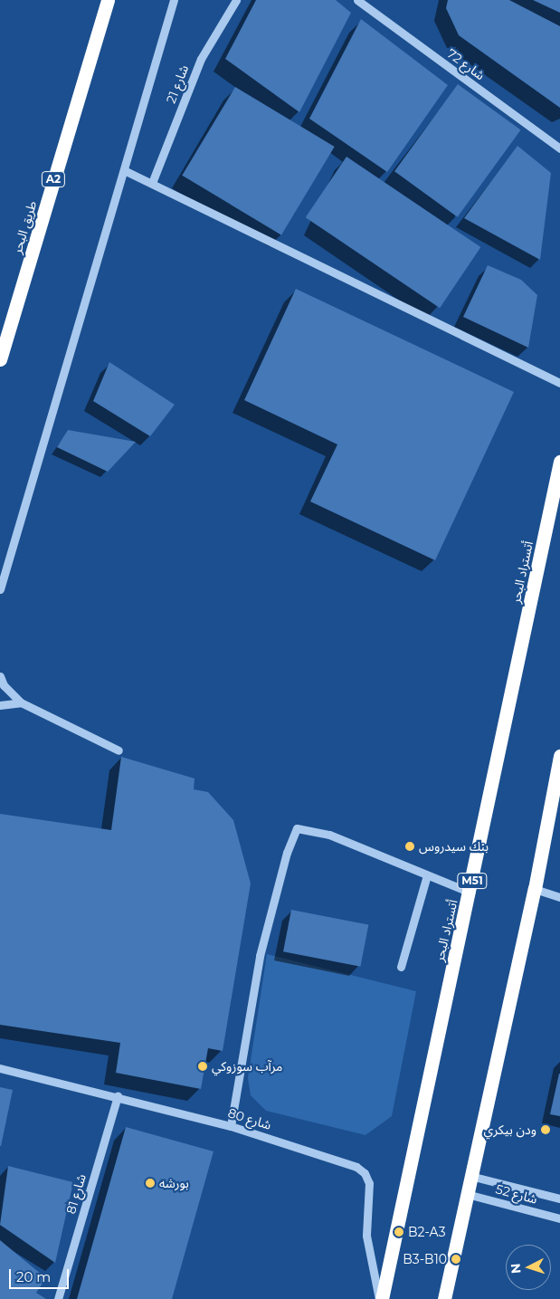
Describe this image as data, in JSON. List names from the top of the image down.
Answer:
{
  "streets": {
    "highway": [
      "A2",
      "طريق البحر",
      "أتستراد البحر",
      "M51"
    ],
    "street": [
      "شارع 72",
      "شارع 21",
      "شارع 80",
      "شارع 81",
      "شارع 52"
    ]
  },
  "crossings": [
    ["أتستراد البحر", "شارع 80"],
    ["شارع 80", "شارع 81"]
  ],
  "places": [
    "بنك سيدروس",
    "مرآب سوزوكي",
    "ودن بيكري",
    "بورشه",
    "B2-A3",
    "B3-B10"
  ],
  "scale_bar": "20 m",
  "north": "left"
}
